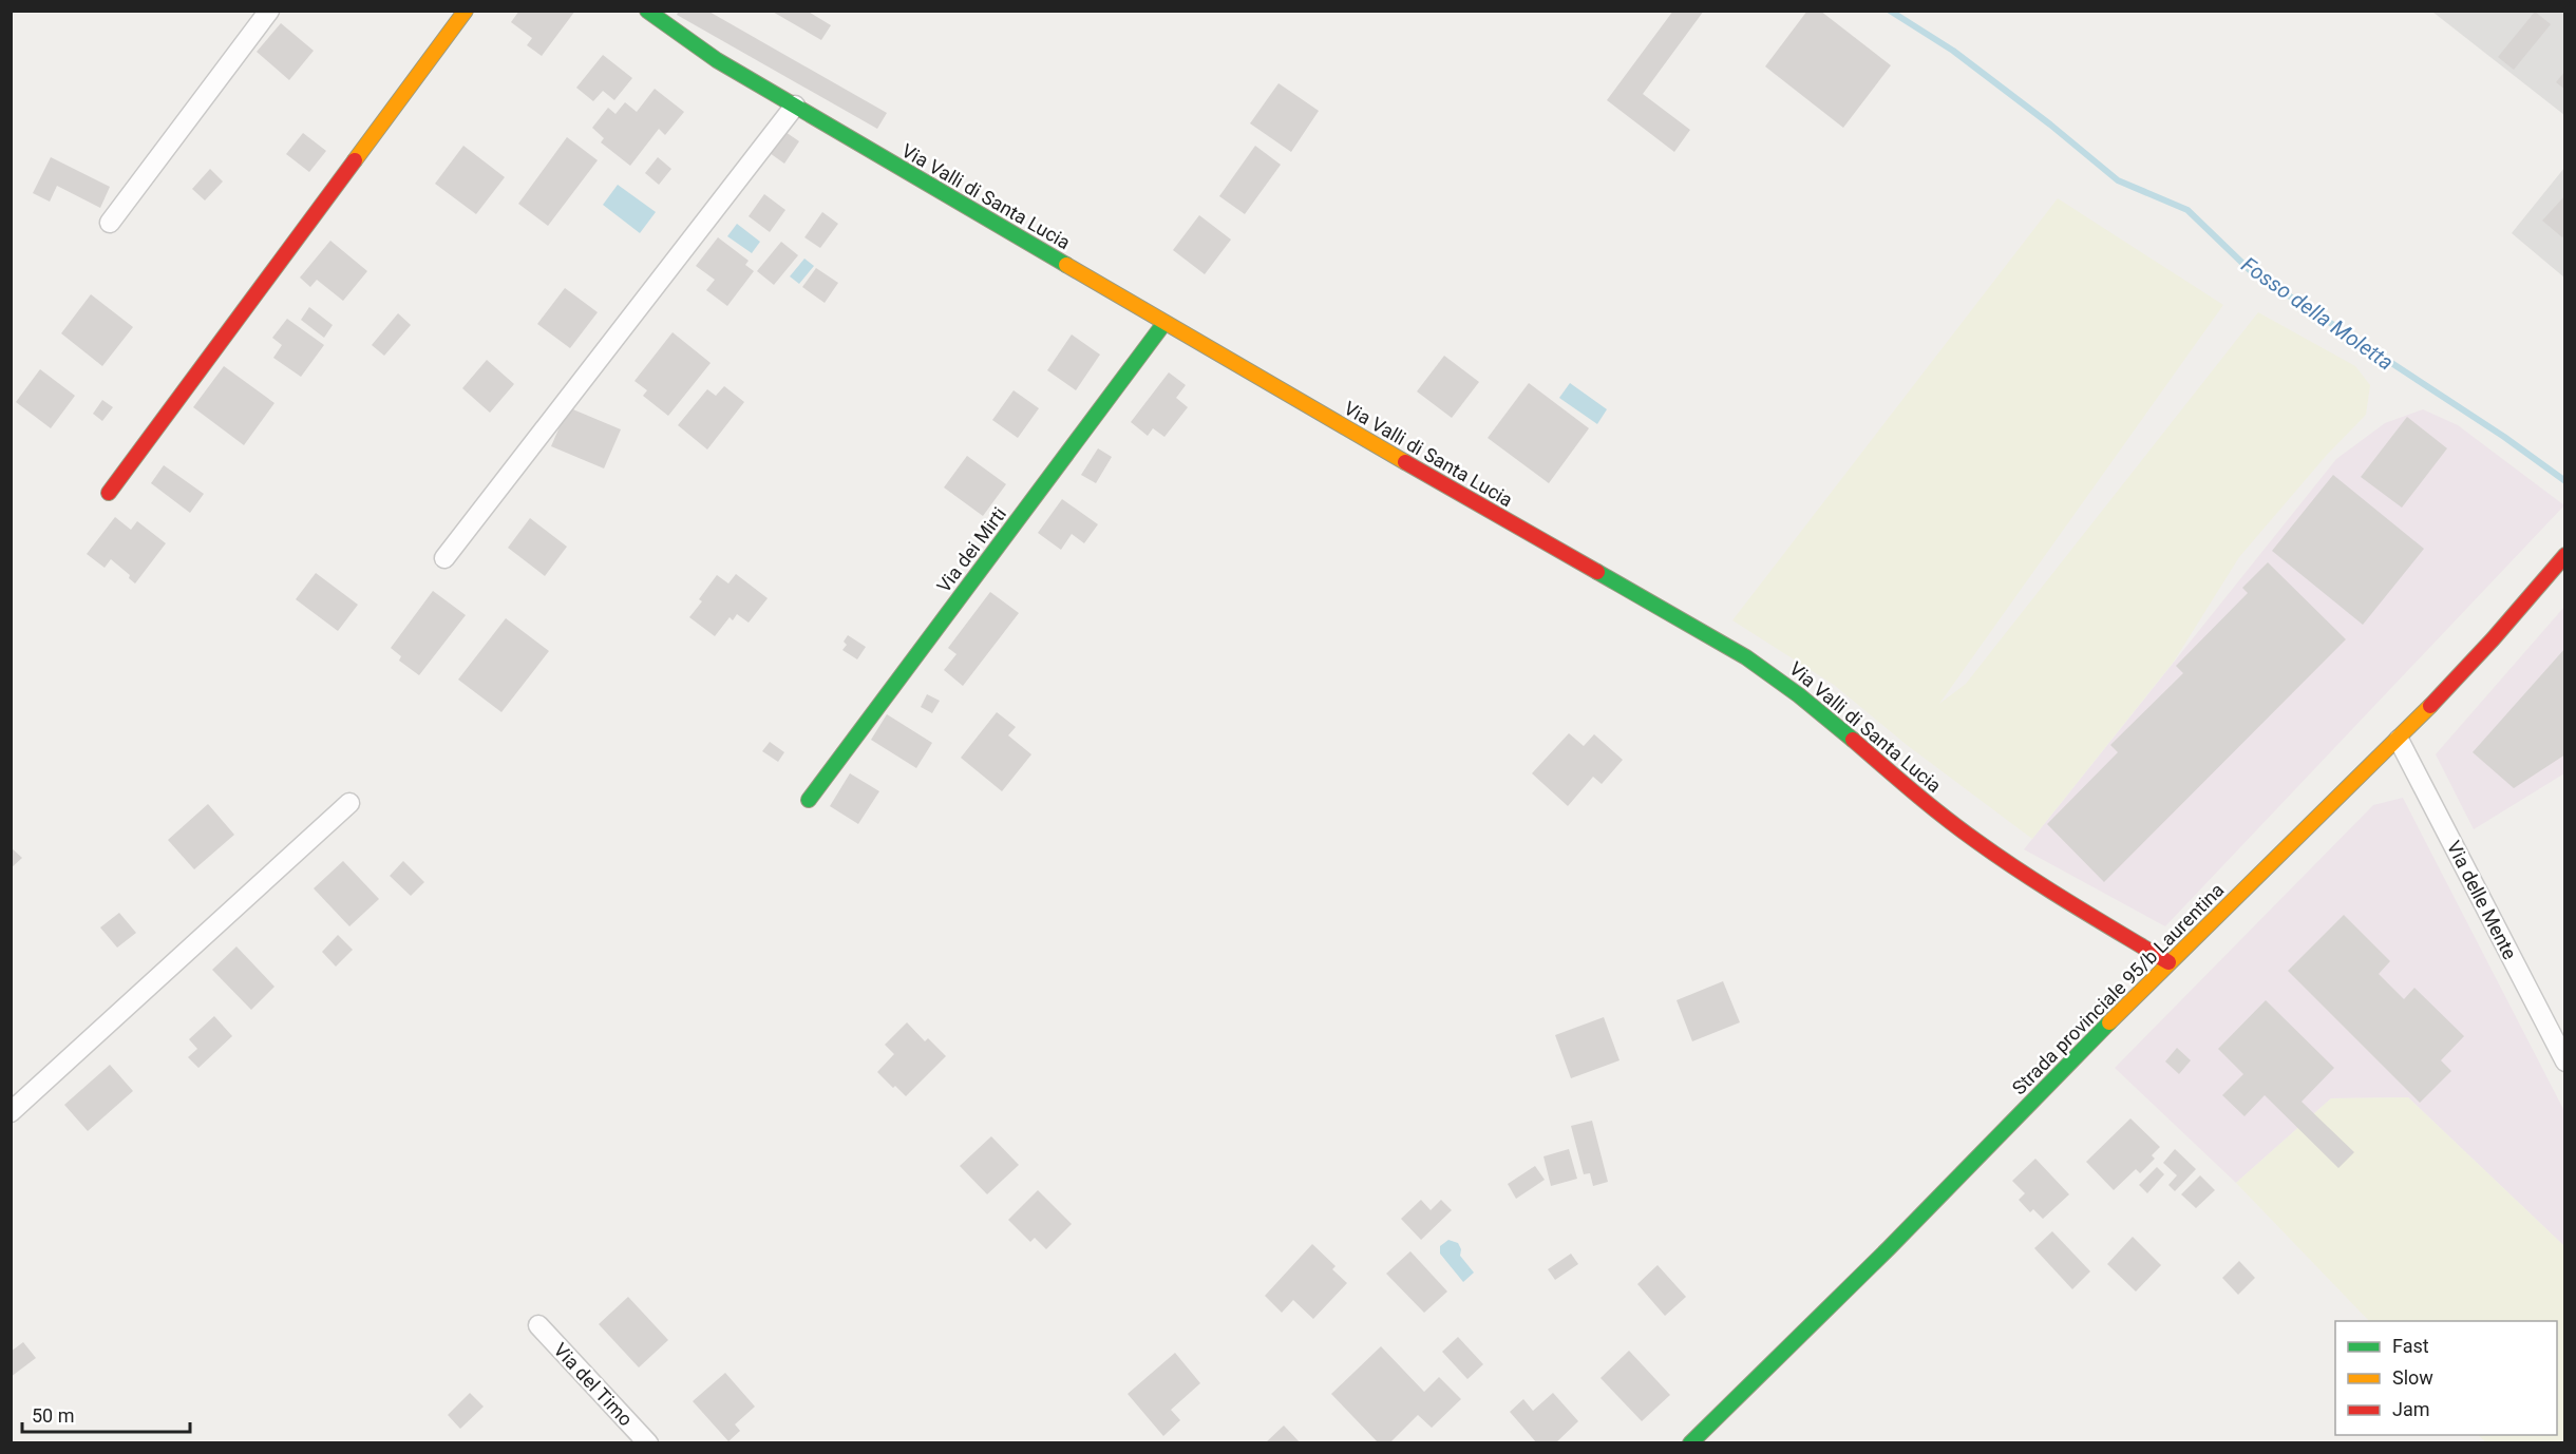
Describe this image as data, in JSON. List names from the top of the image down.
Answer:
{
  "streets": {
    "street": [
      "Via Valli di Santa Lucia",
      "Via dei Mirti",
      "Via delle Mente",
      "Strada provinciale 95/b Laurentina",
      "Via del Timo"
    ]
  },
  "crossings": [
    ["Via Valli di Santa Lucia", "Via dei Mirti"],
    ["Via Valli di Santa Lucia", "Strada provinciale 95/b Laurentina"],
    ["Via delle Mente", "Strada provinciale 95/b Laurentina"]
  ],
  "water": ["Fosso della Moletta"],
  "legend": ["Fast", "Slow", "Jam"],
  "scale_bar": "50 m"
}
